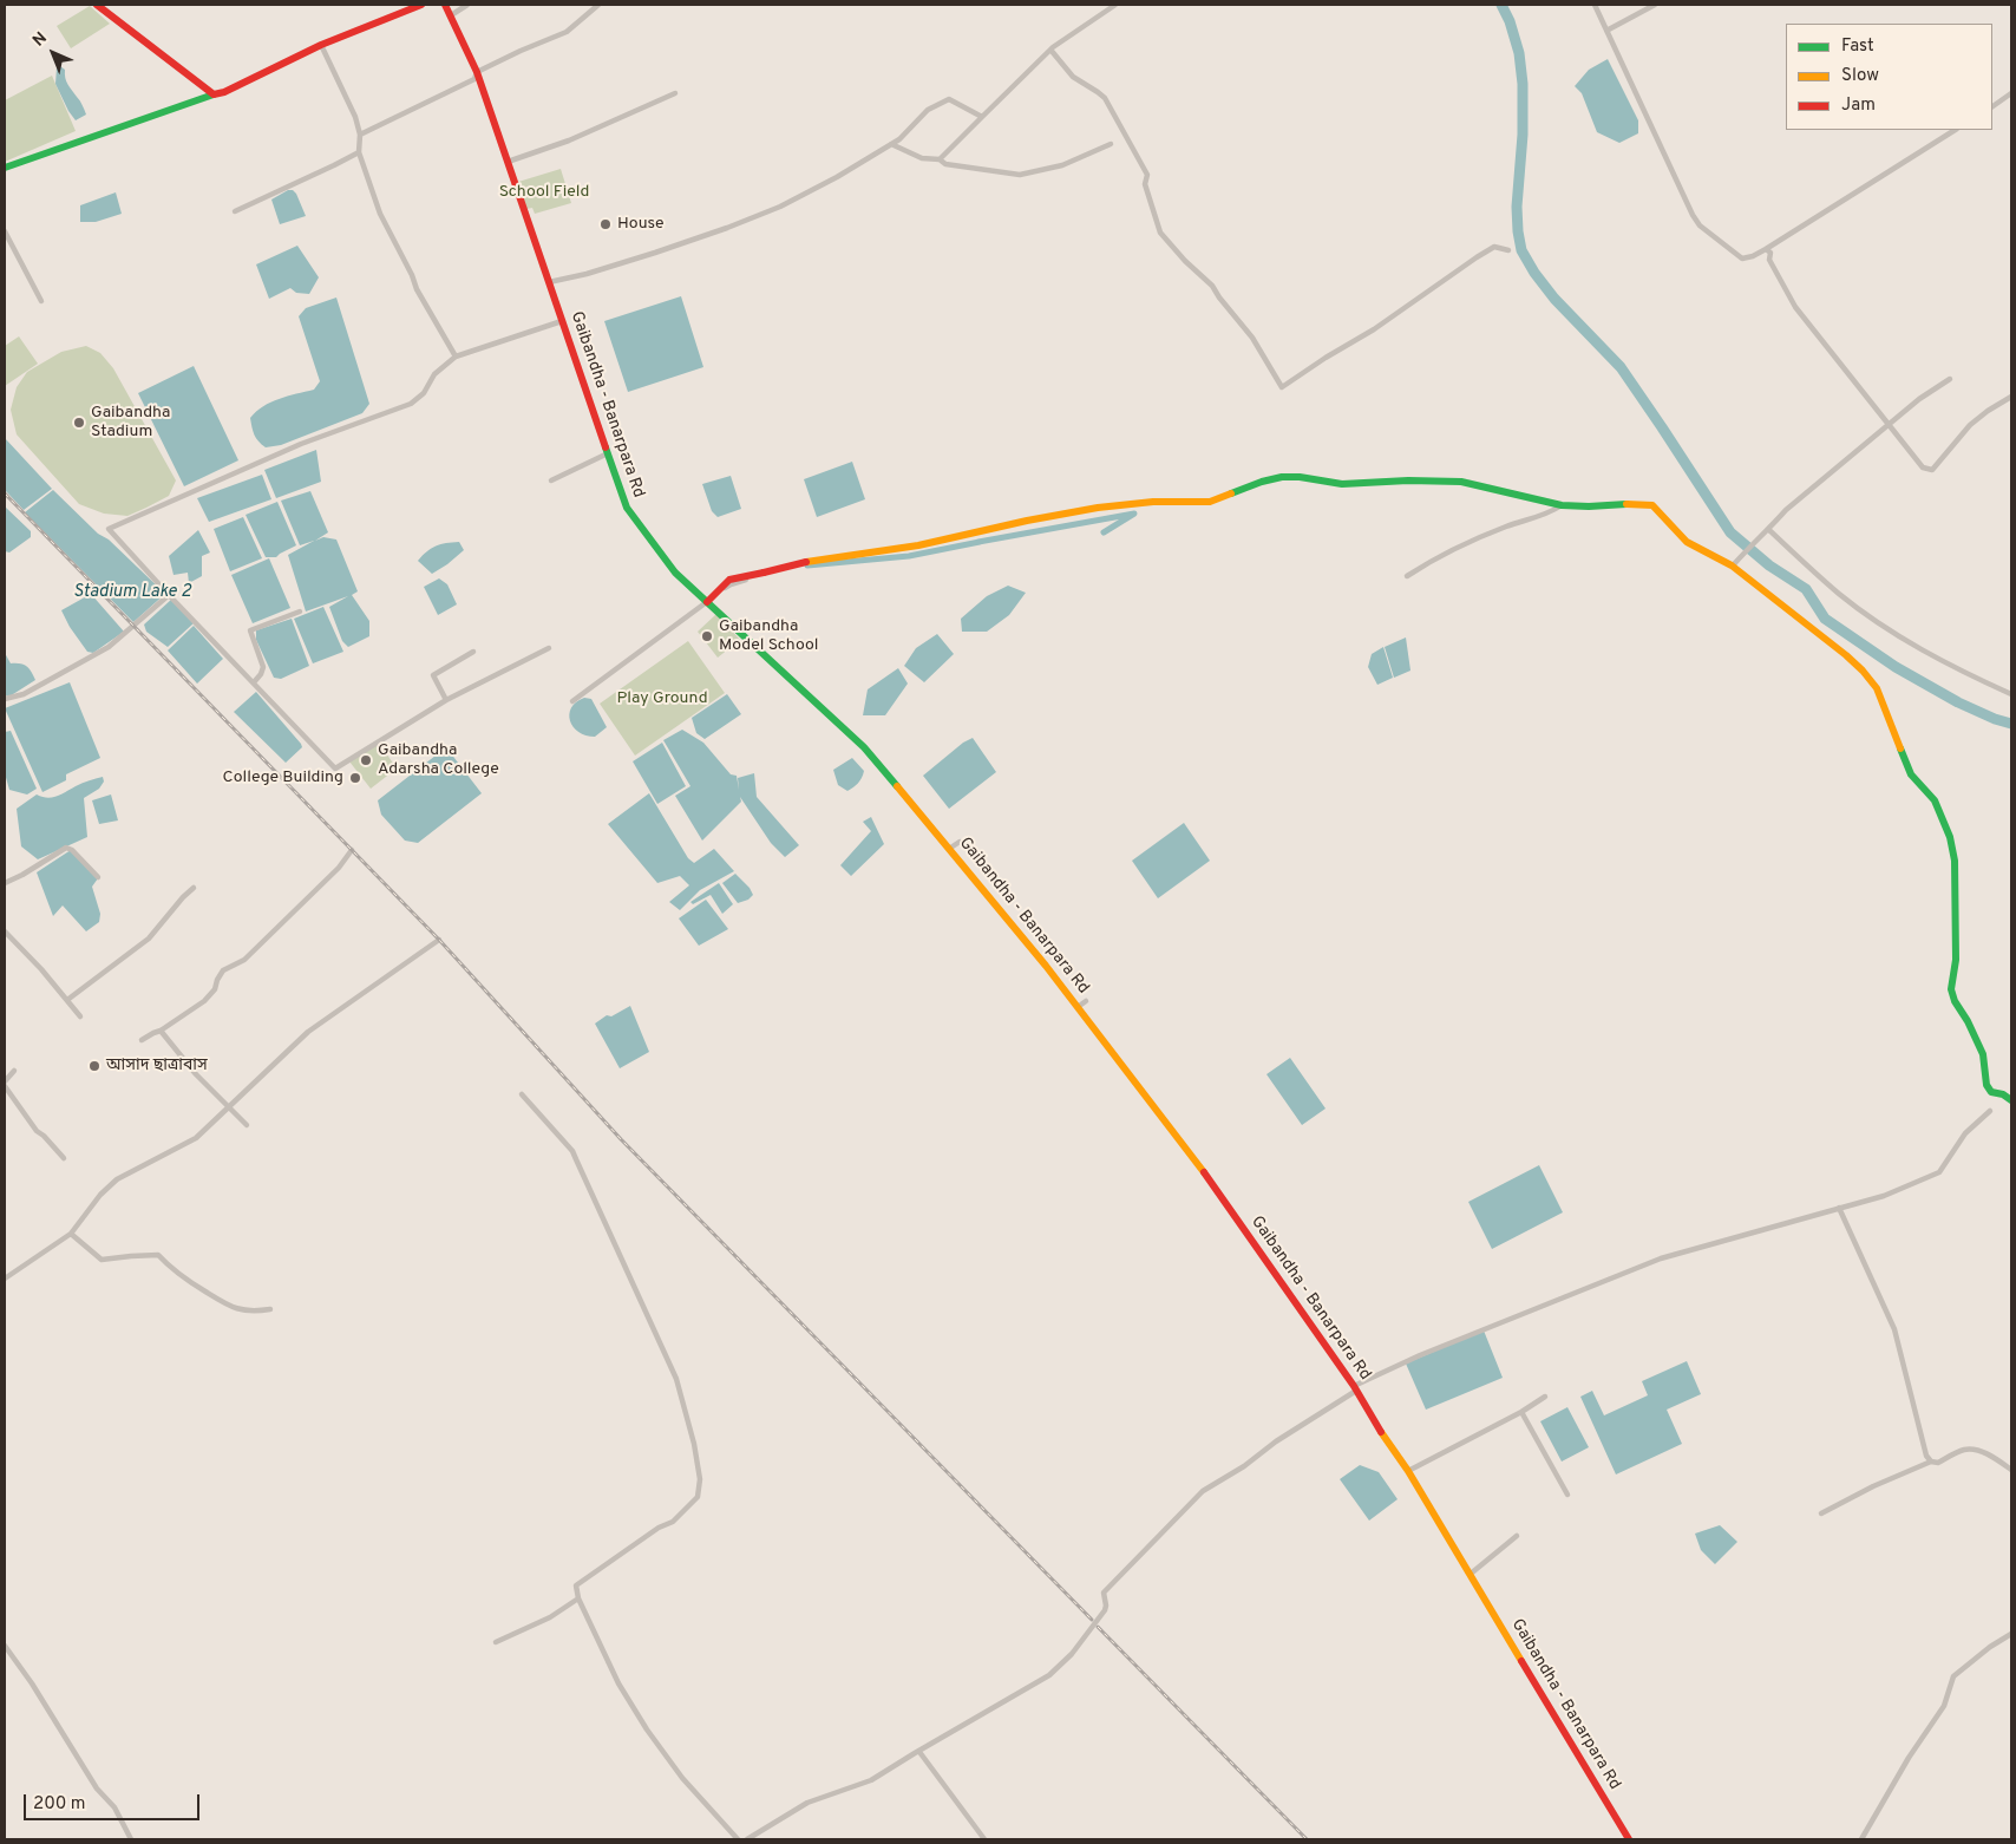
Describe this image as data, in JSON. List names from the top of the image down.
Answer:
{
  "streets": {
    "street": ["Gaibandha - Banarpara Rd"]
  },
  "water": ["Stadium Lake 2"],
  "parks": ["School Field", "Play Ground"],
  "places": [
    "House",
    "Gaibandha Stadium",
    "Gaibandha Model School",
    "Gaibandha Adarsha College",
    "College Building",
    "আসাদ ছাত্রাবাস"
  ],
  "legend": ["Fast", "Slow", "Jam"],
  "scale_bar": "200 m",
  "north": "top left"
}
